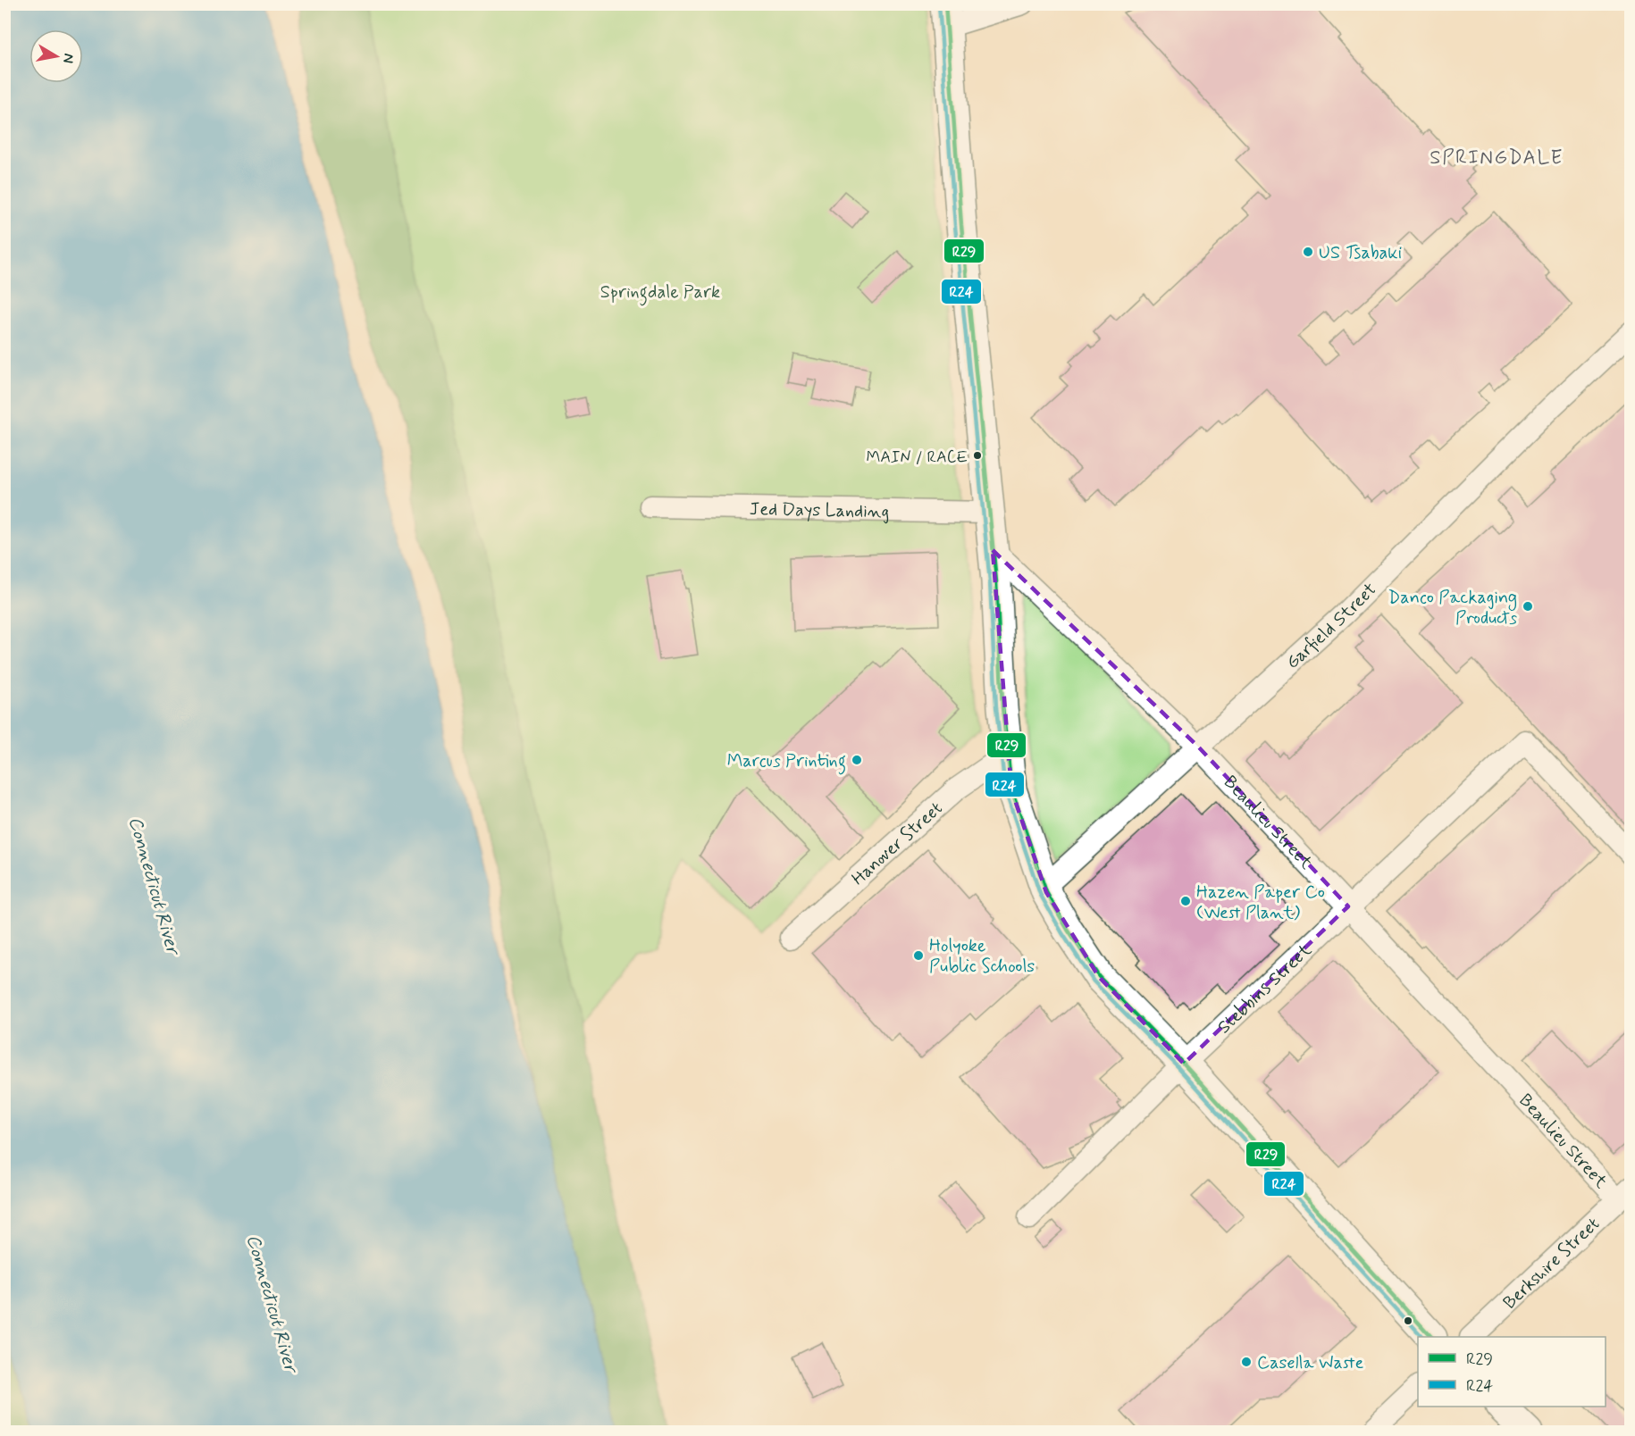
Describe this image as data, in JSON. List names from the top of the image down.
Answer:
{
  "streets": {
    "street": [
      "Jed Days Landing",
      "Garfield Street",
      "Beaulieu Street",
      "Hanover Street",
      "Stebbins Street",
      "Berkshire Street"
    ]
  },
  "crossings": [
    ["Garfield Street", "Beaulieu Street"],
    ["Beaulieu Street", "Stebbins Street"],
    ["Beaulieu Street", "Berkshire Street"]
  ],
  "districts": ["SPRINGDALE"],
  "water": ["Connecticut River"],
  "parks": ["Springdale Park"],
  "places": [
    "US Tsabaki",
    "MAIN / RACE",
    "Danco Packaging Products",
    "Marcus Printing",
    "Hazen Paper Co (West Plant)",
    "Holyoke Public Schools",
    "Casella Waste"
  ],
  "lines": ["transit line R29", "transit line R24"],
  "legend": ["R29", "R24"],
  "north": "right"
}
